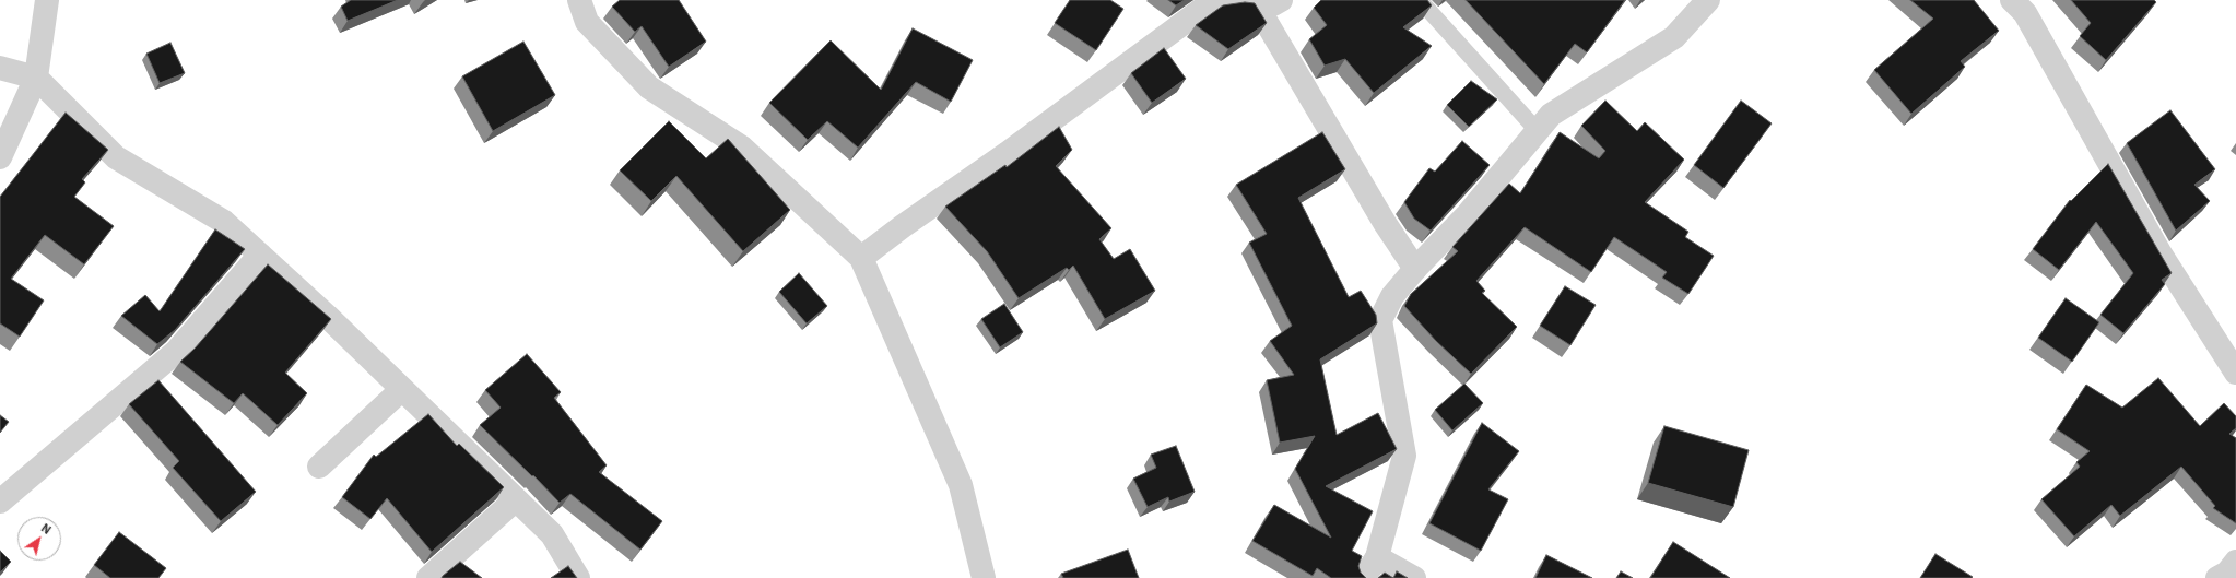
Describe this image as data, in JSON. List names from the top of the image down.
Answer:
{
  "north": "top right"
}
